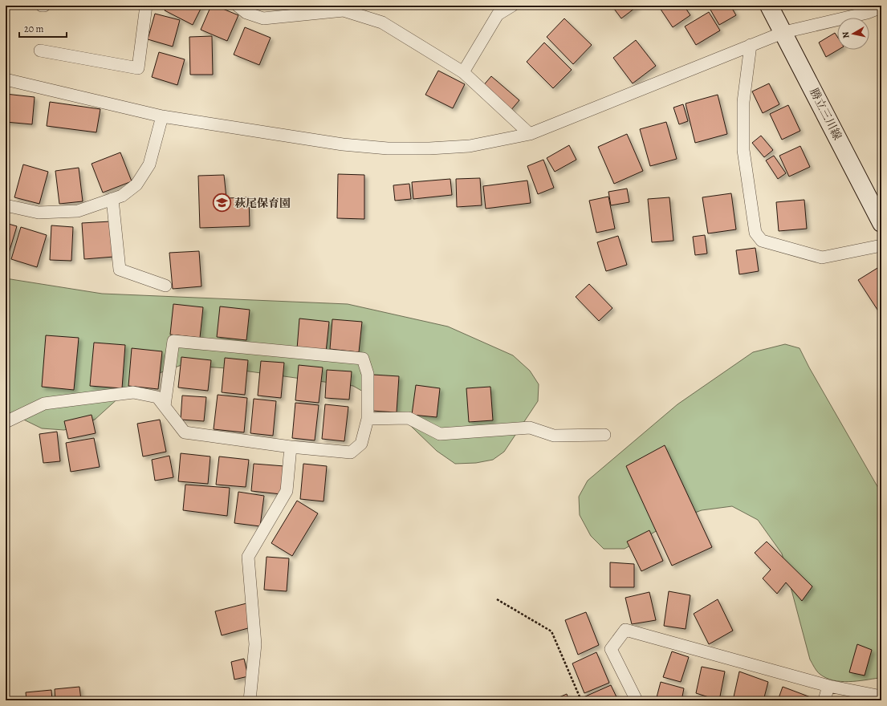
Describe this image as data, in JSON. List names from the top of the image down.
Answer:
{
  "streets": {
    "main road": ["勝立三川線"]
  },
  "places": {
    "school or university": ["萩尾保育園"]
  },
  "scale_bar": "20 m",
  "north": "left"
}
